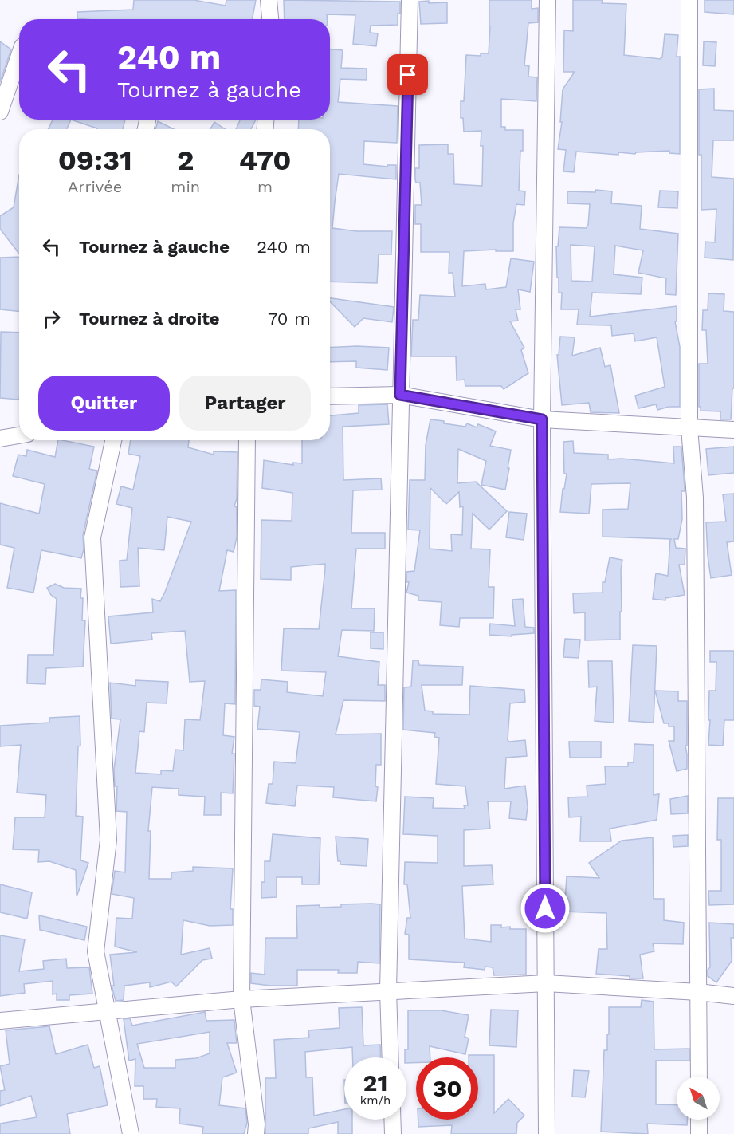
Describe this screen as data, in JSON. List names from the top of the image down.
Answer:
{
  "north": "top left",
  "page": {
    "turn": ["240 m", "Tournez à gauche"],
    "eta": [
      "09:31",
      "Arrivée",
      "2",
      "min",
      "470",
      "m"
    ],
    "list": [
      {
        "name": "Tournez à gauche",
        "value": "240 m"
      },
      {
        "name": "Tournez à droite",
        "value": "70 m"
      }
    ],
    "buttons": ["Quitter", "Partager"],
    "speed": "21 km/h",
    "limit": "30"
  }
}
